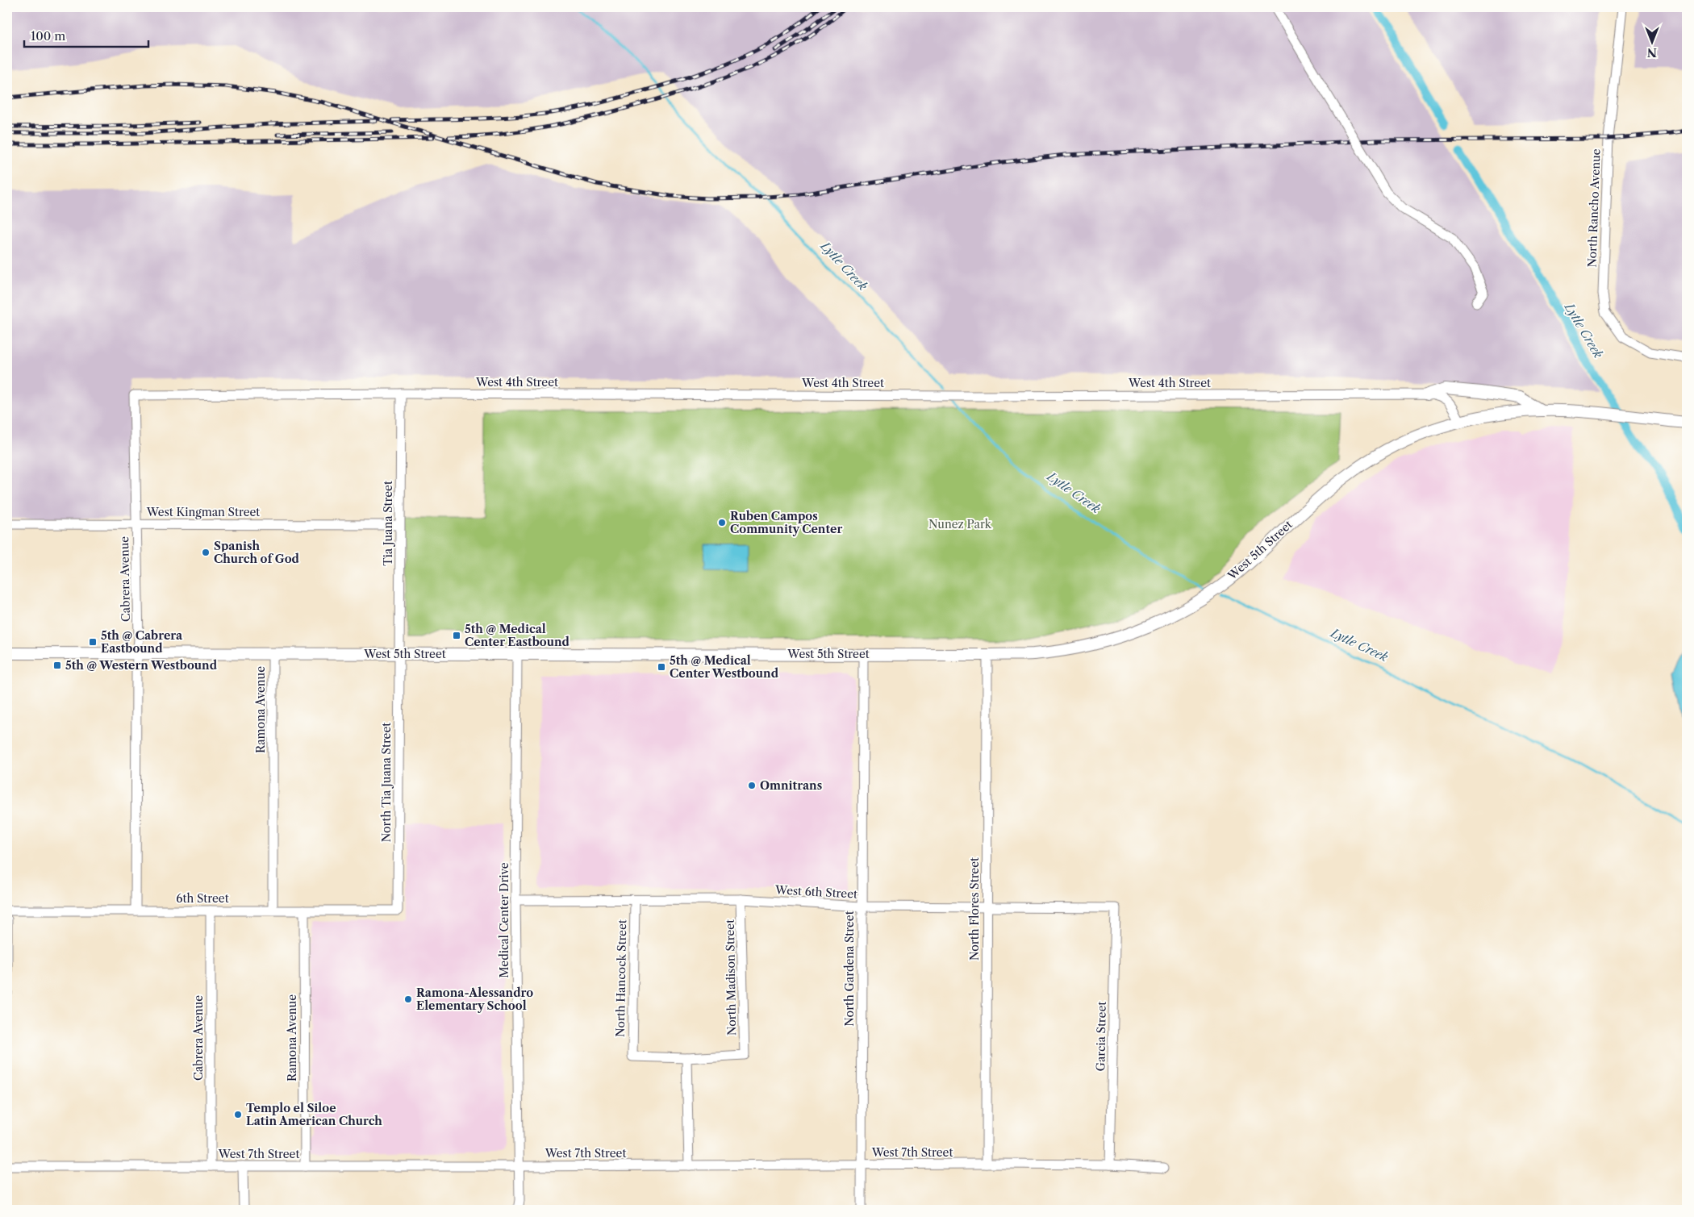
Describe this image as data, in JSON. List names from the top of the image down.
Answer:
{
  "streets": {
    "main road": ["West 5th Street"],
    "street": [
      "North Rancho Avenue",
      "West 4th Street",
      "West Kingman Street",
      "Tia Juana Street",
      "Cabrera Avenue",
      "Ramona Avenue",
      "North Tia Juana Street",
      "West 6th Street",
      "6th Street",
      "North Flores Street",
      "Medical Center Drive",
      "North Gardena Street",
      "North Madison Street",
      "North Hancock Street",
      "Garcia Street",
      "West 7th Street"
    ]
  },
  "crossings": [
    ["West 4th Street", "Tia Juana Street"],
    ["West 4th Street", "West 5th Street"],
    ["West 4th Street", "Cabrera Avenue"],
    ["West Kingman Street", "Tia Juana Street"],
    ["West Kingman Street", "Cabrera Avenue"],
    ["Tia Juana Street", "West 5th Street"],
    ["Tia Juana Street", "North Tia Juana Street"],
    ["West 5th Street", "Cabrera Avenue"],
    ["West 5th Street", "Ramona Avenue"],
    ["West 5th Street", "North Tia Juana Street"],
    ["West 5th Street", "North Flores Street"],
    ["West 5th Street", "Medical Center Drive"],
    ["West 5th Street", "North Gardena Street"],
    ["Cabrera Avenue", "6th Street"],
    ["Cabrera Avenue", "West 7th Street"],
    ["Ramona Avenue", "6th Street"],
    ["Ramona Avenue", "West 7th Street"],
    ["North Tia Juana Street", "6th Street"],
    ["West 6th Street", "North Flores Street"],
    ["West 6th Street", "Medical Center Drive"],
    ["West 6th Street", "North Gardena Street"],
    ["West 6th Street", "North Madison Street"],
    ["West 6th Street", "North Hancock Street"],
    ["West 6th Street", "Garcia Street"],
    ["North Flores Street", "West 7th Street"],
    ["Medical Center Drive", "West 7th Street"],
    ["North Gardena Street", "West 7th Street"],
    ["North Madison Street", "North Hancock Street"],
    ["Garcia Street", "West 7th Street"]
  ],
  "water": ["Lytle Creek"],
  "parks": ["Nunez Park"],
  "places": {
    "other": [
      "Ruben Campos Community Center",
      "Spanish Church of God",
      "Omnitrans",
      "Ramona-Alessandro Elementary School",
      "Templo el Siloe Latin American Church"
    ],
    "transit": [
      "5th @ Medical Center Eastbound",
      "5th @ Cabrera Eastbound",
      "5th @ Western Westbound",
      "5th @ Medical Center Westbound"
    ]
  },
  "scale_bar": "100 m",
  "north": "bottom"
}
